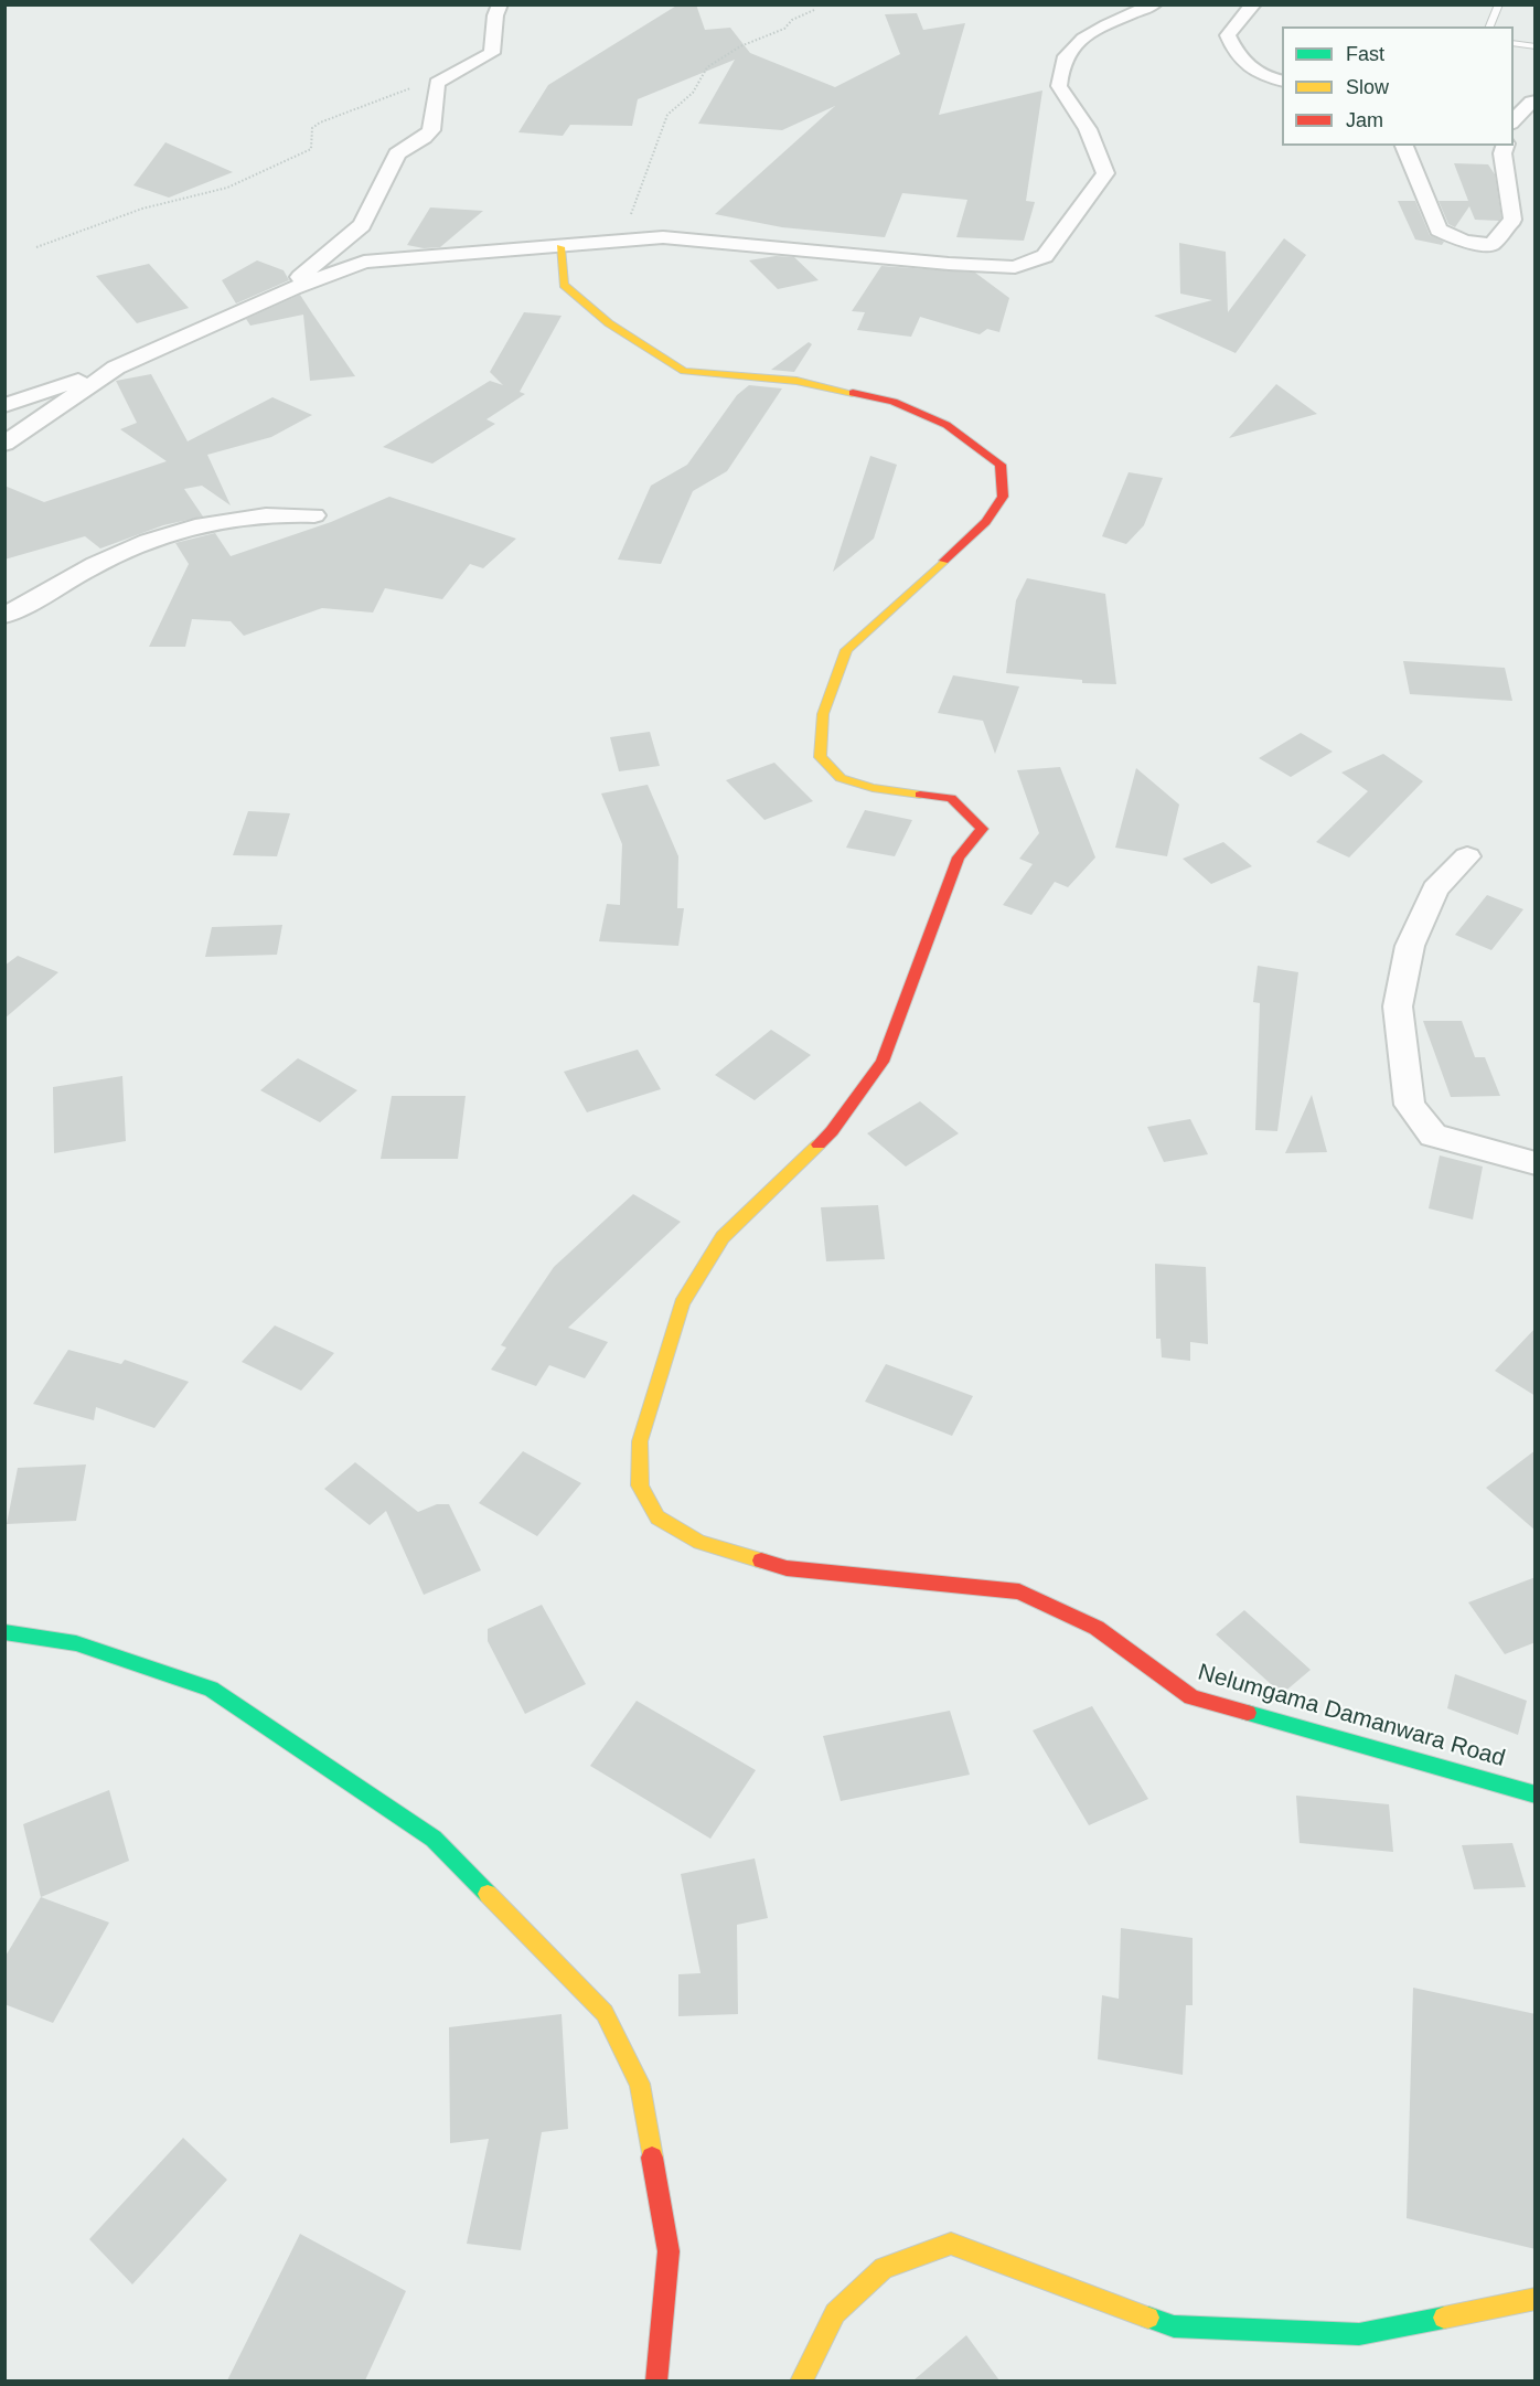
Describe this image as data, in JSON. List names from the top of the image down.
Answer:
{
  "streets": {
    "street": ["Nelumgama Damanwara Road"]
  },
  "legend": ["Fast", "Slow", "Jam"]
}
